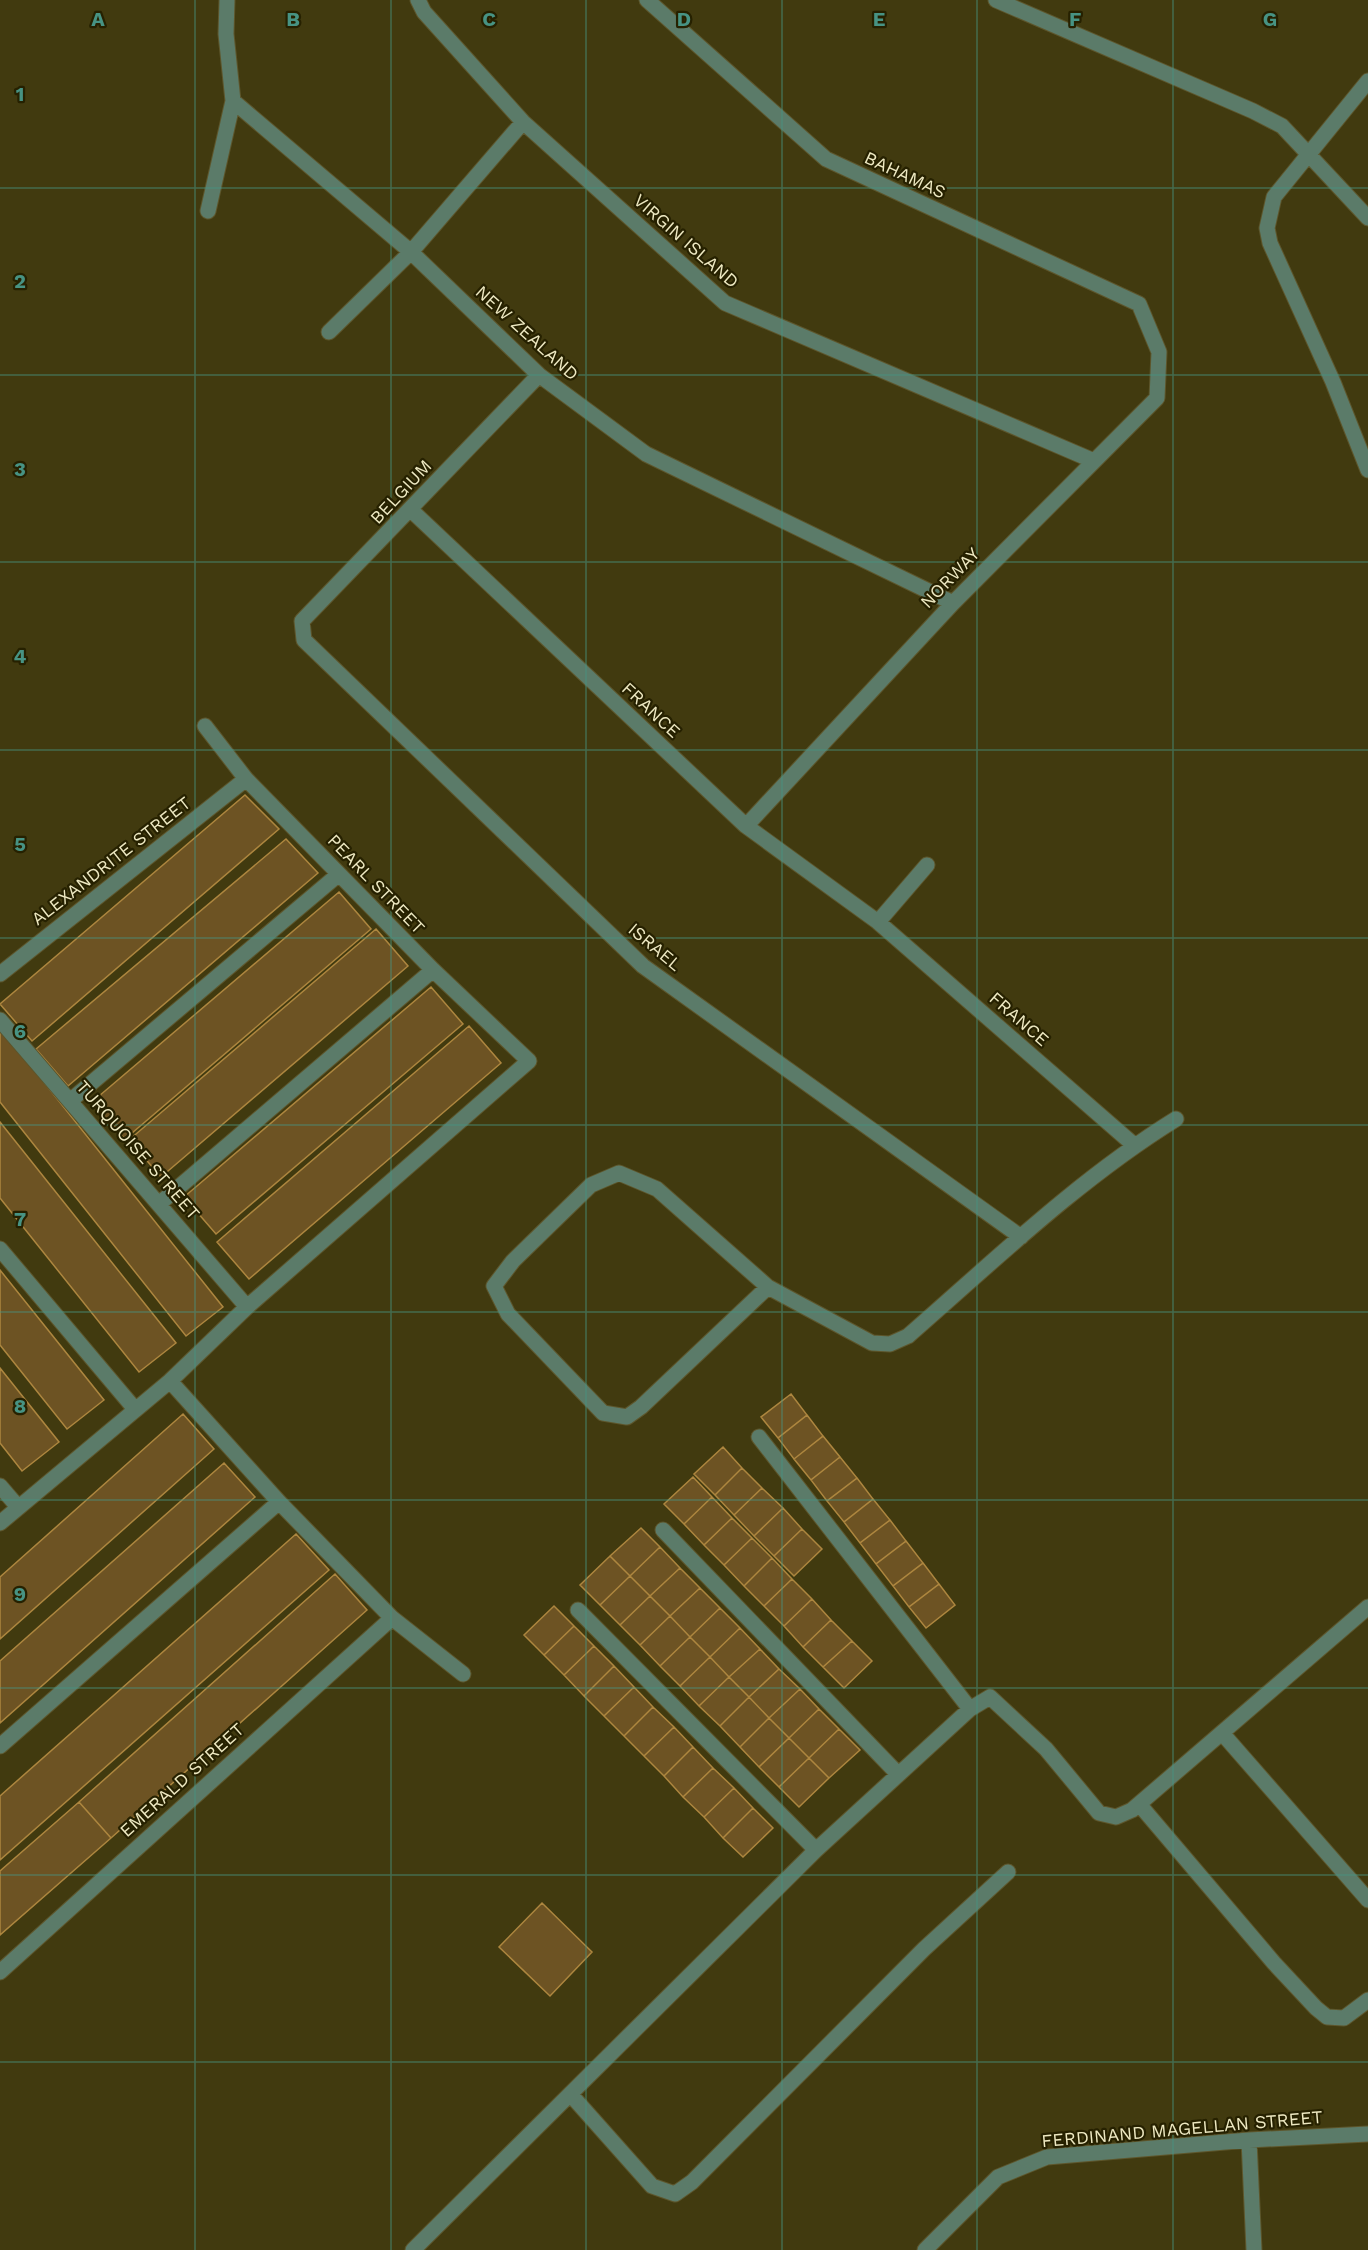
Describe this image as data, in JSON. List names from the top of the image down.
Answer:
{
  "streets": {
    "street": [
      "BAHAMAS",
      "VIRGIN ISLAND",
      "NEW ZEALAND",
      "BELGIUM",
      "NORWAY",
      "FRANCE",
      "ALEXANDRITE STREET",
      "PEARL STREET",
      "ISRAEL",
      "TURQUOISE STREET",
      "EMERALD STREET",
      "FERDINAND MAGELLAN STREET"
    ]
  },
  "crossings": [
    ["BAHAMAS", "NORWAY"],
    ["VIRGIN ISLAND", "NORWAY"],
    ["NEW ZEALAND", "BELGIUM"],
    ["NEW ZEALAND", "NORWAY"],
    ["BELGIUM", "FRANCE"],
    ["BELGIUM", "ISRAEL"],
    ["NORWAY", "FRANCE"],
    ["ALEXANDRITE STREET", "PEARL STREET"],
    ["PEARL STREET", "TURQUOISE STREET"]
  ],
  "grid": {
    "columns": [
      "A",
      "B",
      "C",
      "D",
      "E",
      "F",
      "G"
    ],
    "rows": [
      "1",
      "2",
      "3",
      "4",
      "5",
      "6",
      "7",
      "8",
      "9"
    ]
  }
}
